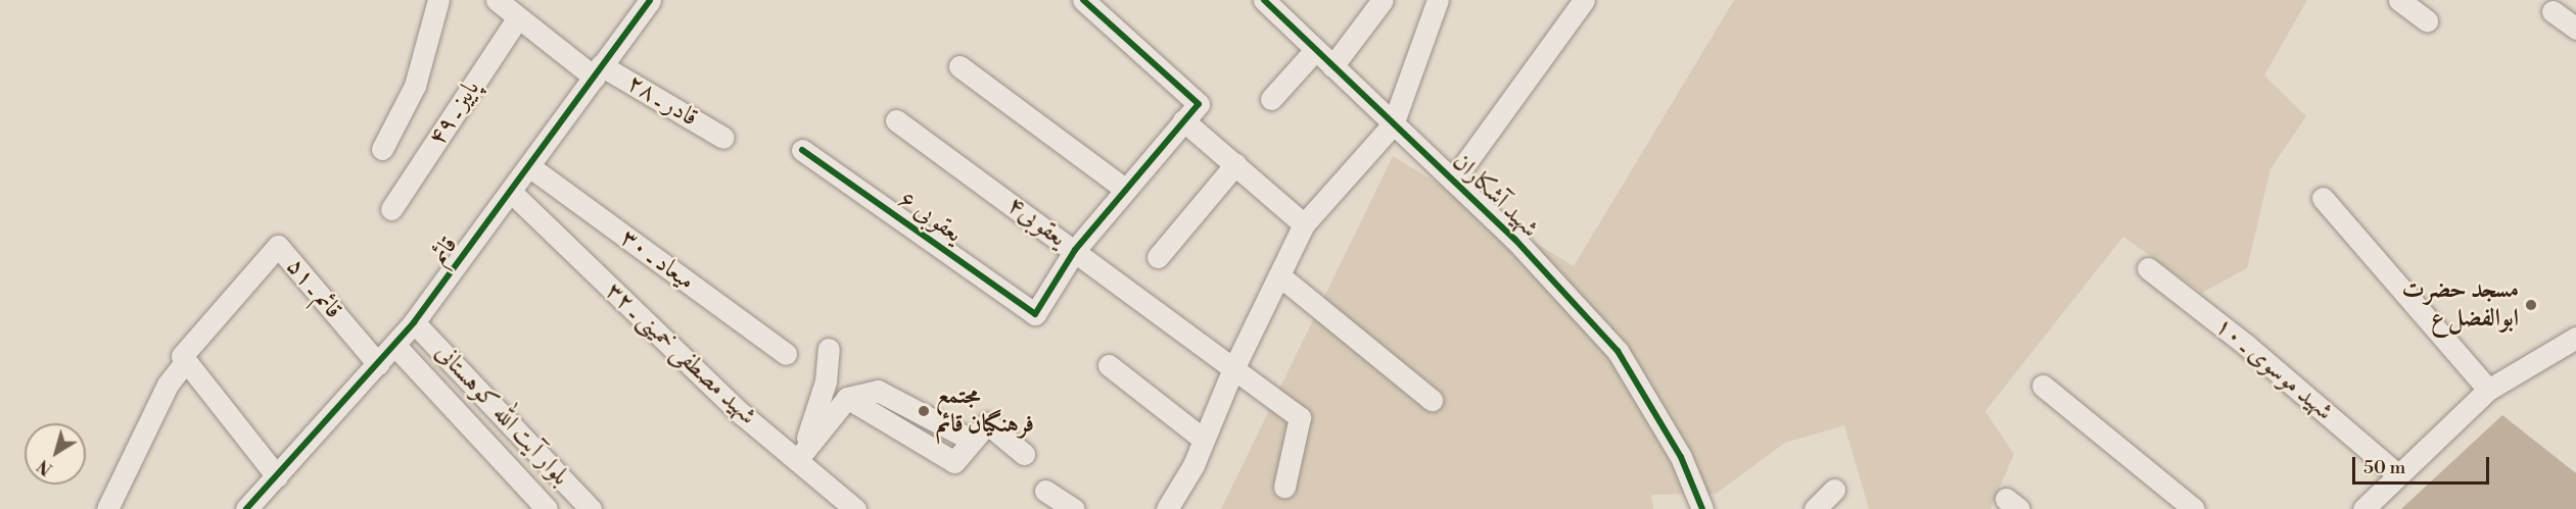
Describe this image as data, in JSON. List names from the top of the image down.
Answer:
{
  "streets": {
    "street": [
      "قادر ـ ۲۸",
      "پاییز ـ ۴۹",
      "شهید آشکاران",
      "یعقوبی ۶",
      "یعقوبی۴",
      "قائم",
      "میعاد ـ ۳۰",
      "قائم ـ ۵۱",
      "شهید مصطفی خمینی ـ ۳۲",
      "شهید موسوی ـ ۱۰",
      "بلوار آیت الله کوهستانی"
    ]
  },
  "crossings": [
    ["قادر ـ ۲۸", "قائم"],
    ["یعقوبی ۶", "یعقوبی۴"],
    ["قائم", "میعاد ـ ۳۰"],
    ["قائم", "قائم ـ ۵۱"],
    ["قائم", "شهید مصطفی خمینی ـ ۳۲"],
    ["قائم", "بلوار آیت الله کوهستانی"]
  ],
  "places": ["مسجد حضرت ابوالفضل ع", "مجتمع فرهنگیان قائم"],
  "scale_bar": "50 m",
  "north": "bottom left"
}
